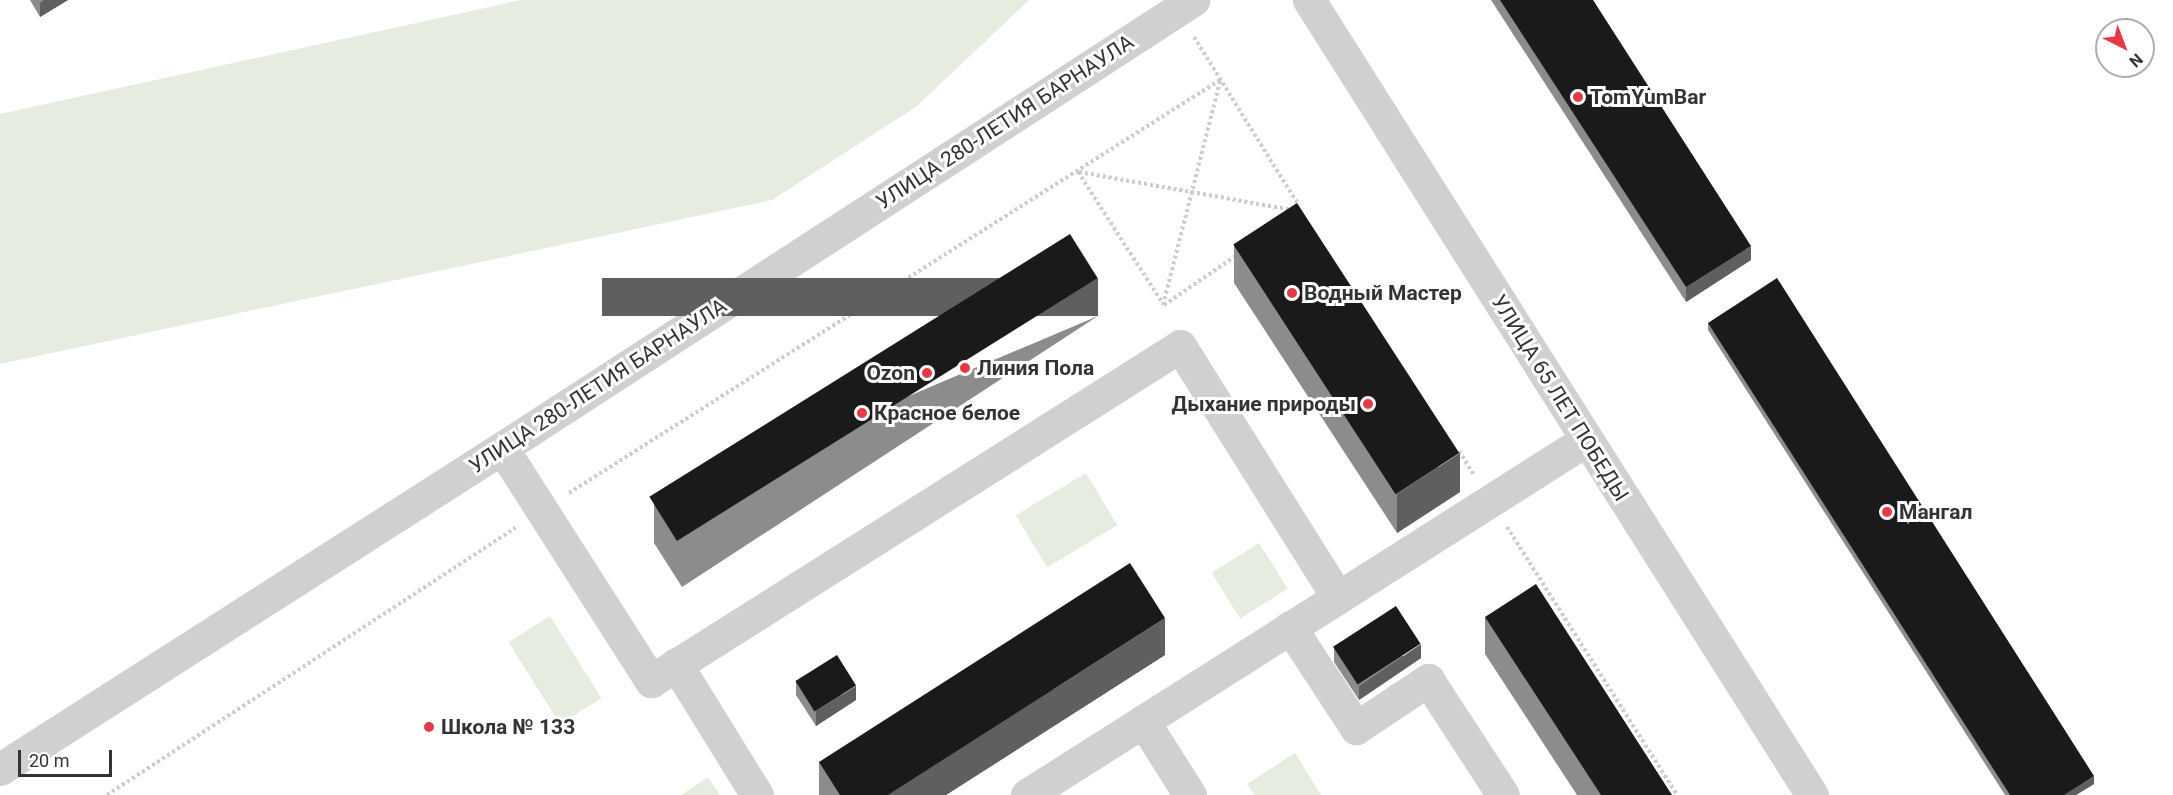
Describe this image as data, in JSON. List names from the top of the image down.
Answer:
{
  "streets": {
    "street": ["УЛИЦА 280-ЛЕТИЯ БАРНАУЛА", "УЛИЦА 65 ЛЕТ ПОБЕДЫ"]
  },
  "places": [
    "TomYumBar",
    "Водный Мастер",
    "Линия Пола",
    "Ozon",
    "Дыхание природы",
    "Красное белое",
    "Мангал",
    "Школа № 133"
  ],
  "scale_bar": "20 m",
  "north": "bottom right"
}
